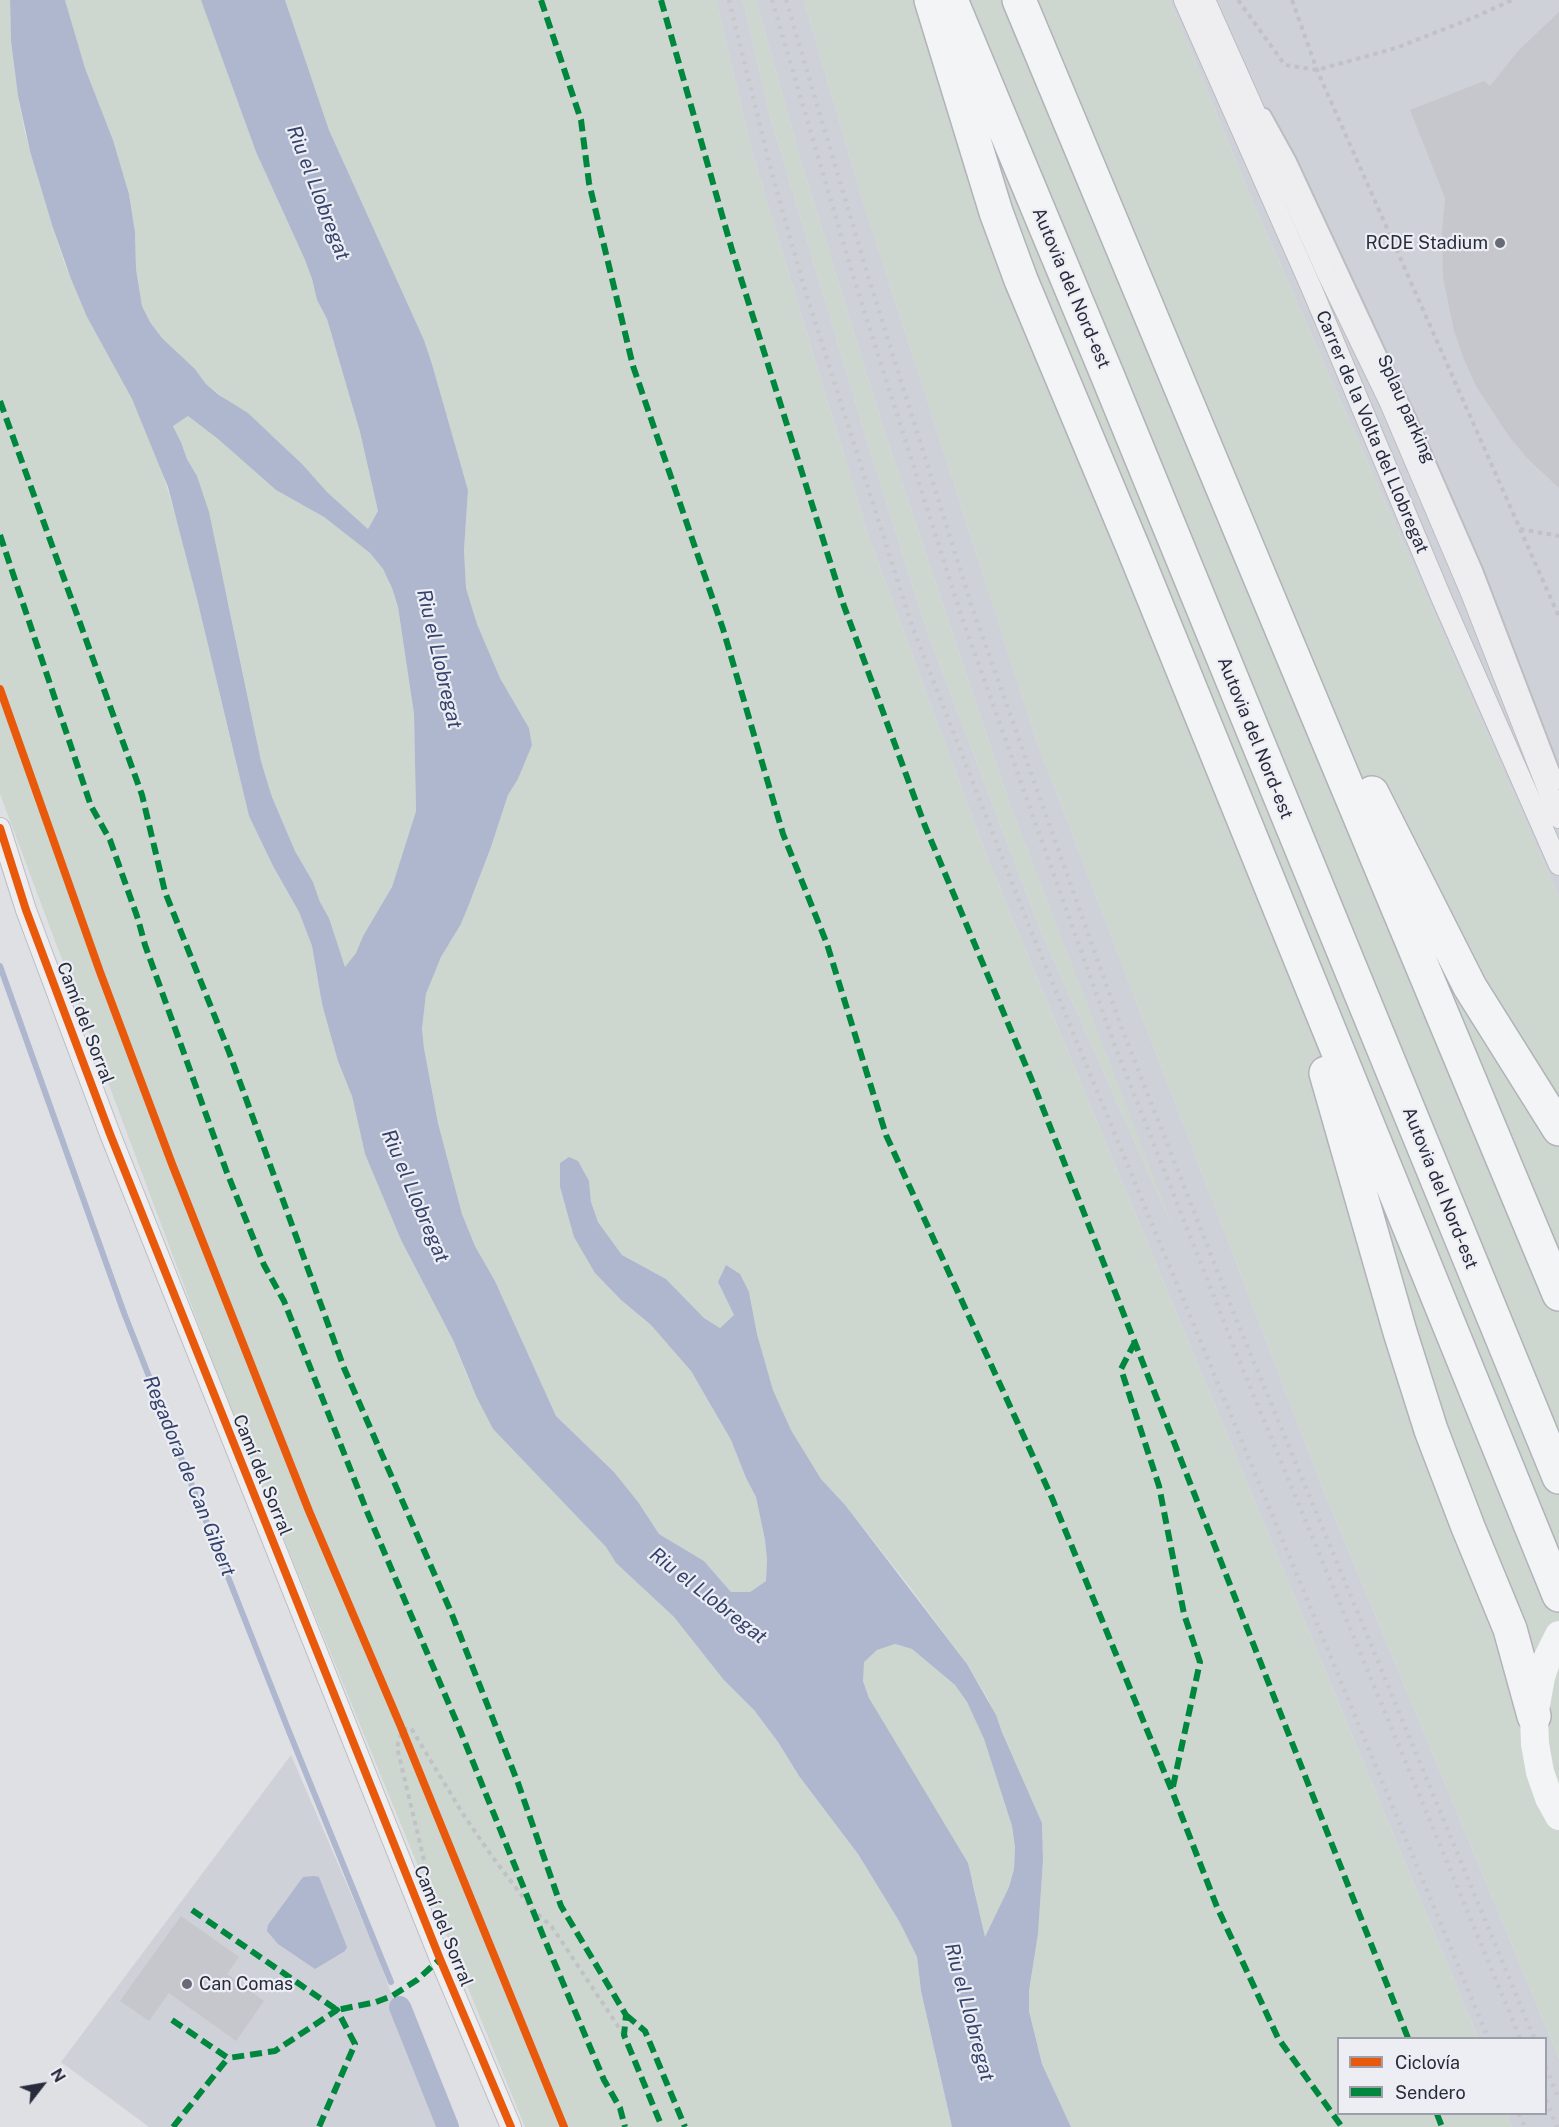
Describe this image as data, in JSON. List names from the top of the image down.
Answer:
{
  "streets": {
    "highway": ["Autovia del Nord-est"],
    "street": ["Carrer de la Volta del Llobregat", "Camí del Sorral"],
    "lane": ["Splau parking"]
  },
  "crossings": [
    ["Splau parking", "Carrer de la Volta del Llobregat"]
  ],
  "water": ["Riu el Llobregat", "Regadora de Can Gibert"],
  "places": ["RCDE Stadium", "Can Comas"],
  "legend": ["Ciclovía", "Sendero"],
  "north": "top right"
}
